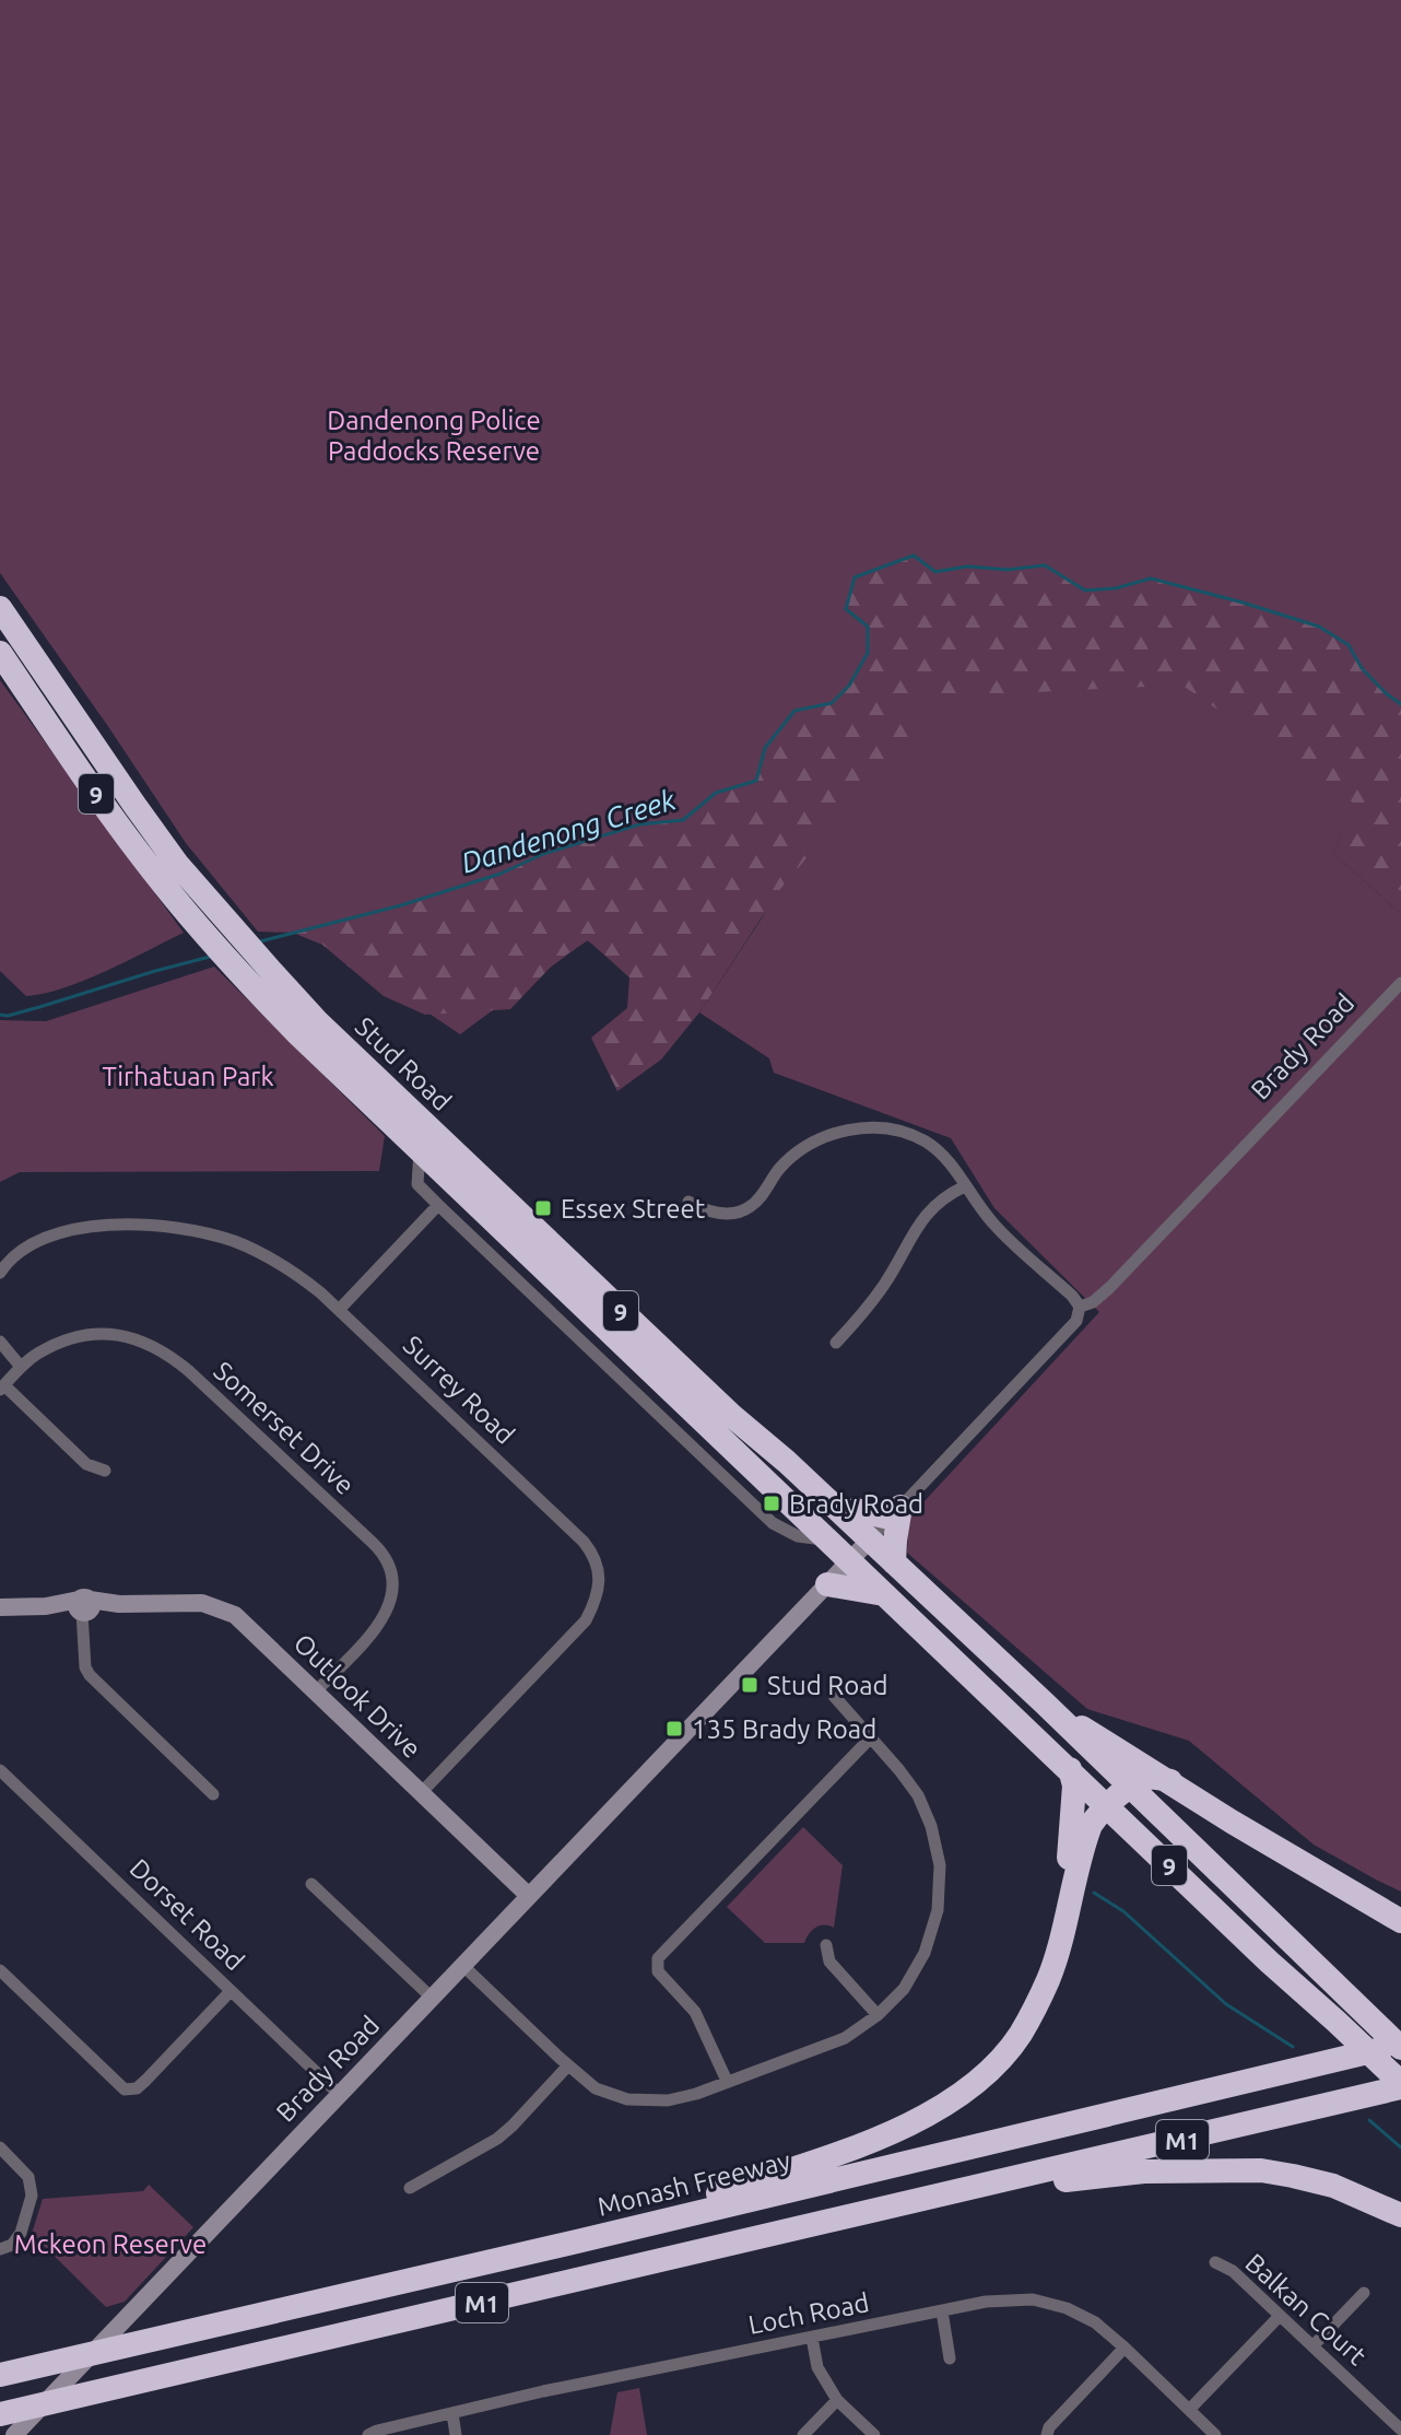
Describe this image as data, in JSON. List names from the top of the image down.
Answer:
{
  "streets": {
    "highway": [
      "9",
      "Stud Road",
      "M1",
      "Monash Freeway"
    ],
    "main road": ["Brady Road", "Outlook Drive"],
    "street": [
      "Surrey Road",
      "Somerset Drive",
      "Dorset Road",
      "Balkan Court",
      "Loch Road"
    ]
  },
  "crossings": [
    ["Brady Road", "Stud Road"],
    ["Brady Road", "Outlook Drive"],
    ["Brady Road", "Dorset Road"],
    ["Stud Road", "M1"],
    ["Stud Road", "Monash Freeway"],
    ["Surrey Road", "Outlook Drive"],
    ["Somerset Drive", "Outlook Drive"]
  ],
  "water": ["Dandenong Creek"],
  "parks": ["Dandenong Police Paddocks Reserve", "Tirhatuan Park", "Mckeon Reserve"],
  "places": {
    "transit": [
      "Essex Street",
      "Brady Road",
      "Stud Road",
      "135 Brady Road"
    ]
  }
}
